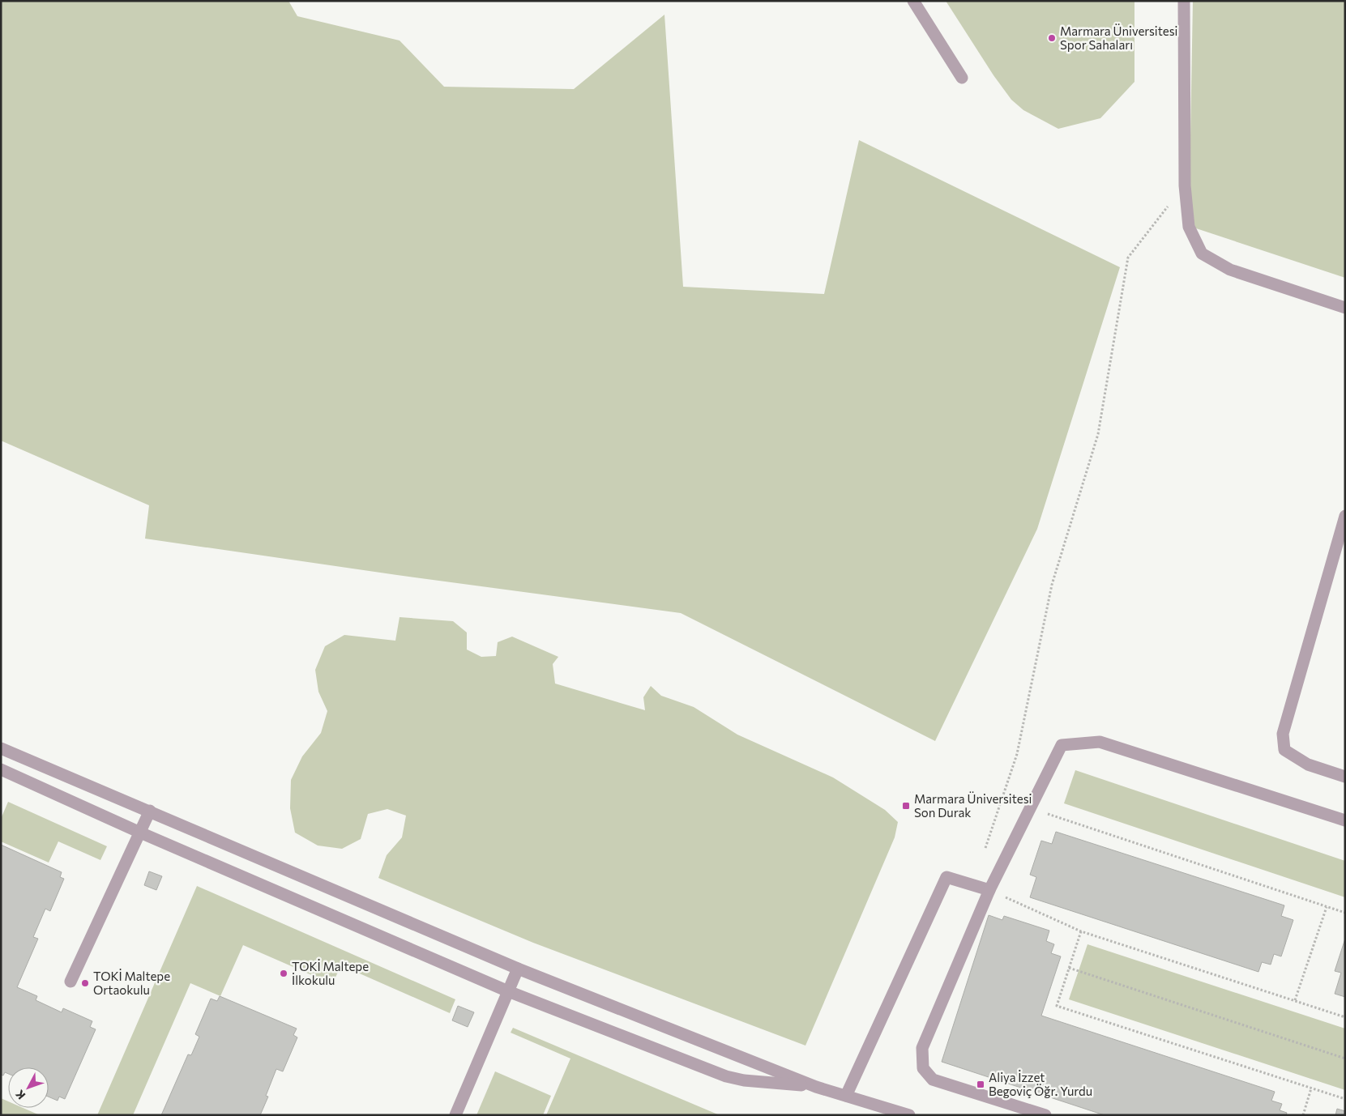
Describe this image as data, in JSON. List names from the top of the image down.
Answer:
{
  "places": {
    "other": ["Marmara Üniversitesi Spor Sahaları", "TOKİ Maltepe İlkokulu", "TOKİ Maltepe Ortaokulu"],
    "transit": ["Marmara Üniversitesi Son Durak", "Aliya İzzet Begoviç Öğr. Yurdu"]
  },
  "north": "bottom left"
}
